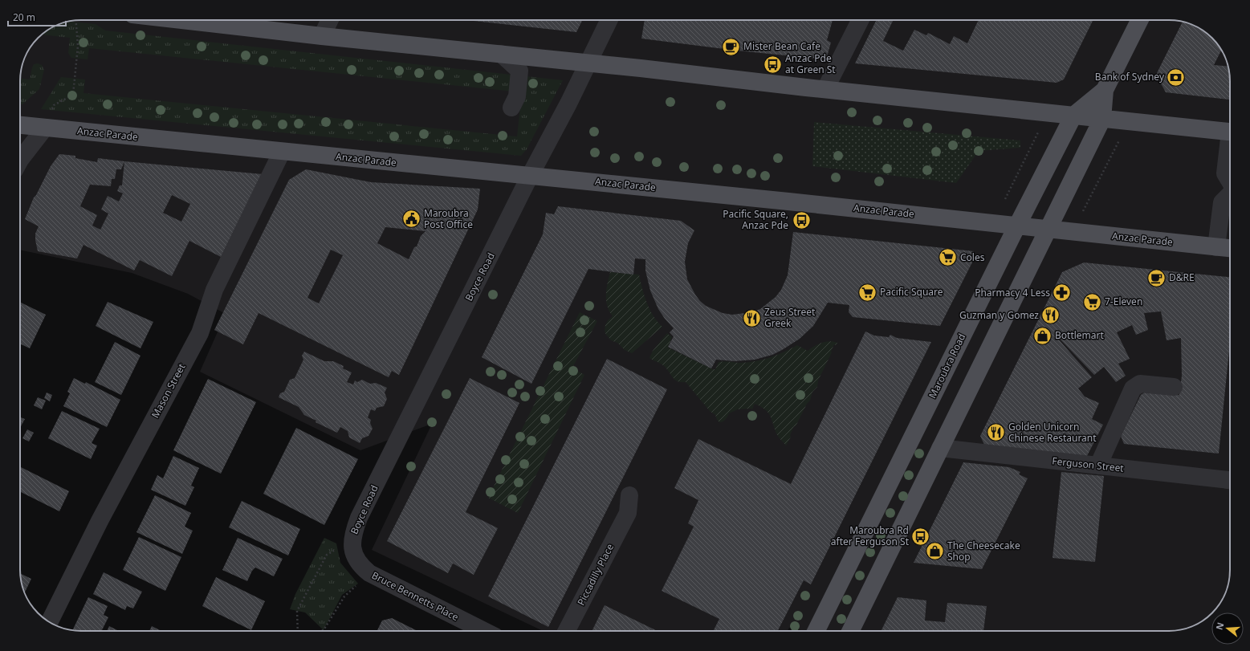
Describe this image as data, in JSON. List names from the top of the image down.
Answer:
{
  "streets": {
    "main road": ["Anzac Parade", "Maroubra Road"],
    "street": [
      "Boyce Road",
      "Mason Street",
      "Ferguson Street",
      "Piccadilly Place",
      "Bruce Bennetts Place"
    ]
  },
  "crossings": [
    ["Anzac Parade", "Boyce Road"],
    ["Anzac Parade", "Maroubra Road"],
    ["Anzac Parade", "Mason Street"],
    ["Boyce Road", "Bruce Bennetts Place"],
    ["Maroubra Road", "Ferguson Street"]
  ],
  "places": {
    "cafe": ["Mister Bean Cafe", "D&RE"],
    "bus stop": ["Anzac Pde at Green St", "Pacific Square, Anzac Pde", "Maroubra Rd after Ferguson St"],
    "bank": ["Bank of Sydney"],
    "public building": ["Maroubra Post Office"],
    "supermarket": ["Coles", "Pacific Square", "7-Eleven"],
    "pharmacy": ["Pharmacy 4 Less"],
    "restaurant": ["Guzman y Gomez", "Zeus Street Greek", "Golden Unicorn Chinese Restaurant"],
    "shop": ["Bottlemart", "The Cheesecake Shop"]
  },
  "scale_bar": "20 m",
  "north": "left"
}
